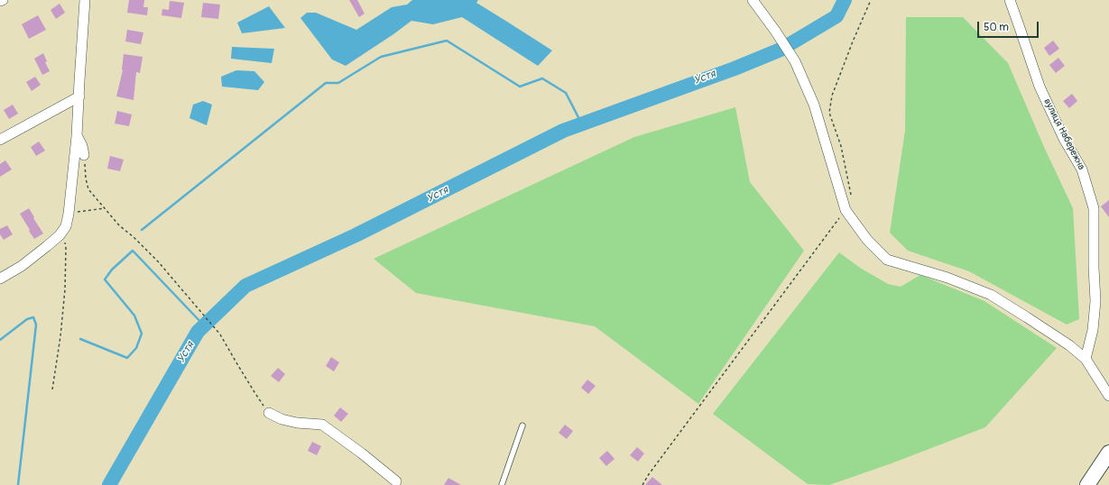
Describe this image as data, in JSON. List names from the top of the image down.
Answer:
{
  "streets": {
    "street": ["вулиця Набережна"]
  },
  "water": ["Устя"],
  "scale_bar": "50 m"
}
